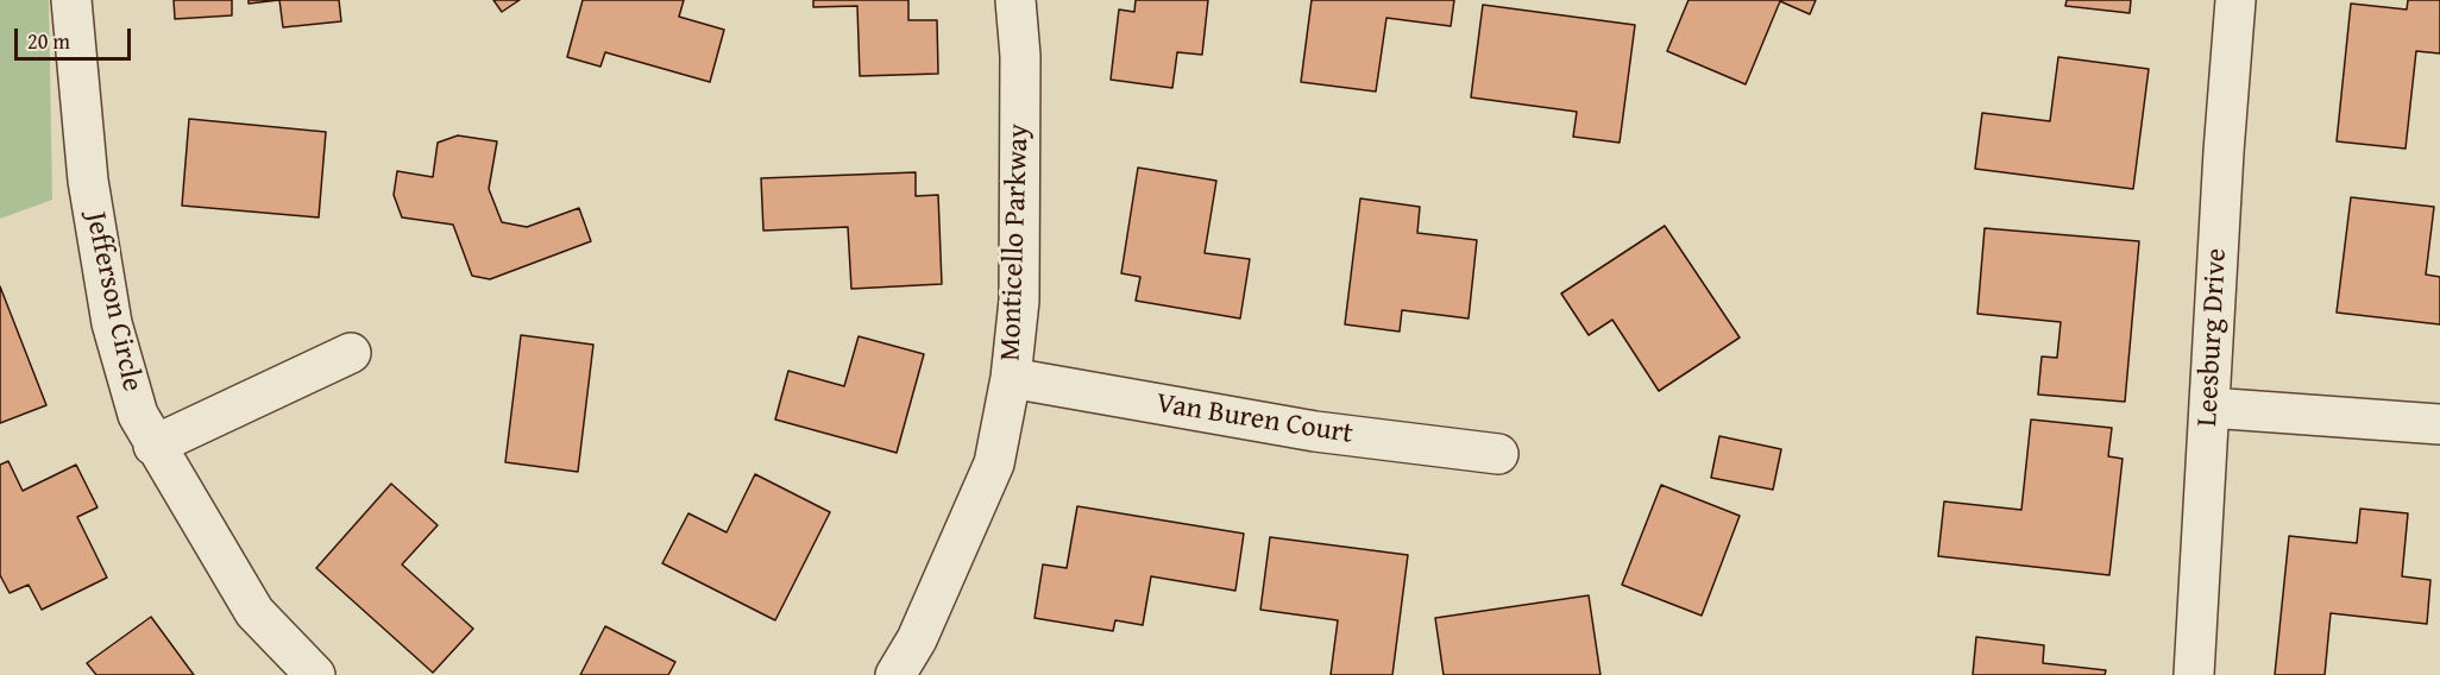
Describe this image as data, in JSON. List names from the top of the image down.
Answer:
{
  "streets": {
    "street": [
      "Monticello Parkway",
      "Jefferson Circle",
      "Leesburg Drive",
      "Van Buren Court"
    ]
  },
  "crossings": [
    ["Monticello Parkway", "Van Buren Court"]
  ],
  "scale_bar": "20 m"
}
